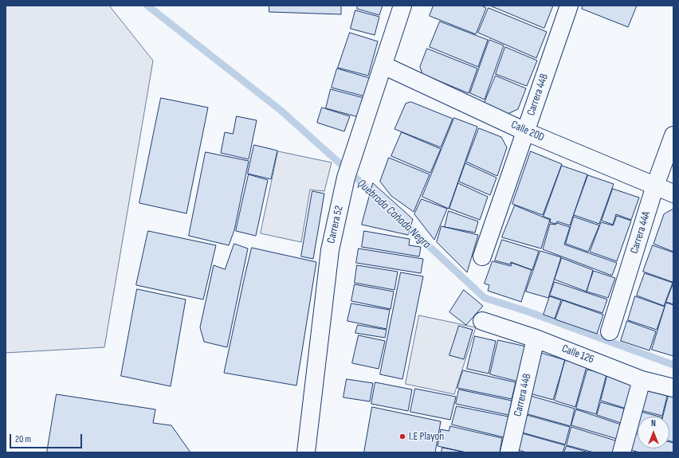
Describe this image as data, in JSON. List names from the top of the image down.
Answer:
{
  "streets": {
    "street": [
      "Carrera 44B",
      "Calle 20D",
      "Carrera 52",
      "Carrera 44A",
      "Calle 126"
    ]
  },
  "crossings": [
    ["Carrera 44B", "Calle 20D"],
    ["Carrera 44B", "Calle 126"],
    ["Calle 20D", "Carrera 52"],
    ["Calle 20D", "Carrera 44A"]
  ],
  "water": ["Quebrada Cañada Negra"],
  "places": ["I.E Playon"],
  "scale_bar": "20 m",
  "north": "top"
}
